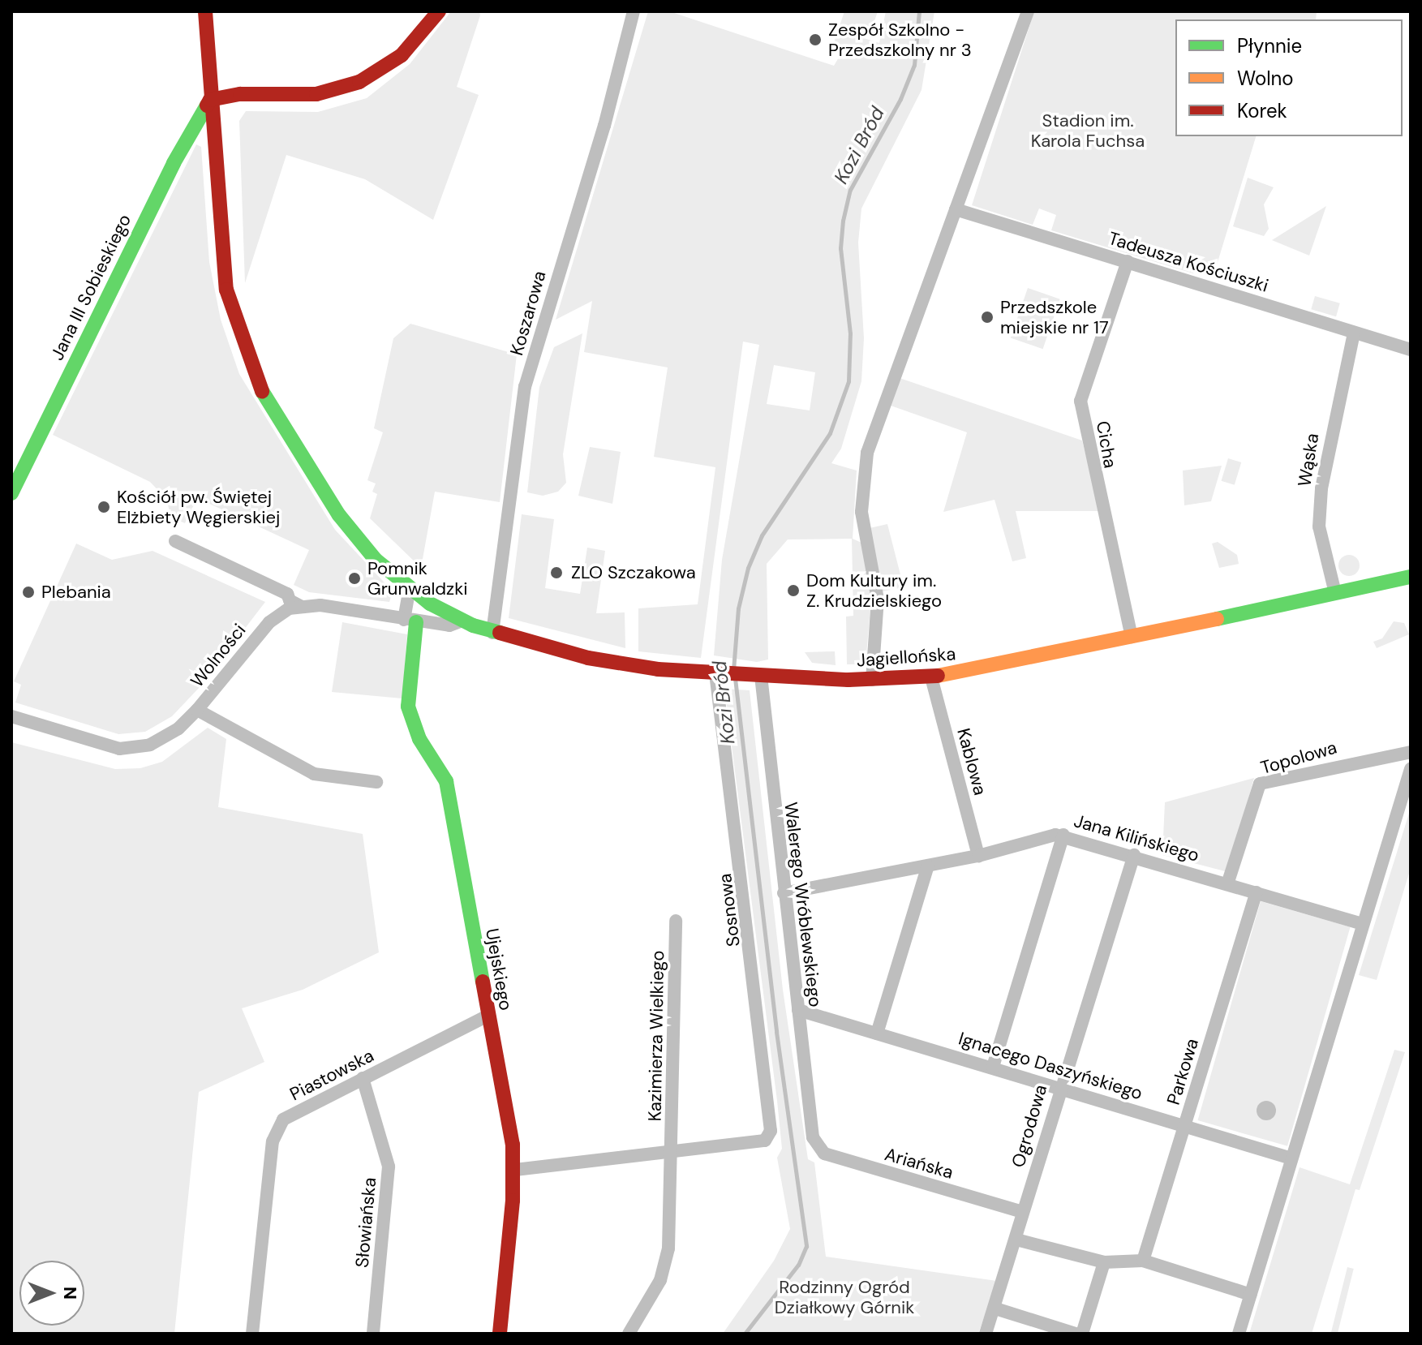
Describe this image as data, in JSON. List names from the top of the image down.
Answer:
{
  "streets": {
    "street": [
      "Tadeusza Kościuszki",
      "Jana III Sobieskiego",
      "Koszarowa",
      "Cicha",
      "Wąska",
      "Wolności",
      "Jagiellońska",
      "Topolowa",
      "Kablowa",
      "Jana Kilińskiego",
      "Walerego Wróblewskiego",
      "Sosnowa",
      "Ujejskiego",
      "Kazimierza Wielkiego",
      "Ignacego Daszyńskiego",
      "Parkowa",
      "Piastowska",
      "Ogrodowa",
      "Ariańska",
      "Słowiańska"
    ]
  },
  "crossings": [
    ["Tadeusza Kościuszki", "Cicha"],
    ["Tadeusza Kościuszki", "Wąska"],
    ["Jana III Sobieskiego", "Jagiellońska"],
    ["Koszarowa", "Jagiellońska"],
    ["Cicha", "Jagiellońska"],
    ["Wąska", "Jagiellońska"],
    ["Jagiellońska", "Kablowa"],
    ["Jagiellońska", "Walerego Wróblewskiego"],
    ["Jagiellońska", "Sosnowa"],
    ["Topolowa", "Jana Kilińskiego"],
    ["Kablowa", "Jana Kilińskiego"],
    ["Jana Kilińskiego", "Walerego Wróblewskiego"],
    ["Jana Kilińskiego", "Parkowa"],
    ["Jana Kilińskiego", "Ogrodowa"],
    ["Walerego Wróblewskiego", "Ignacego Daszyńskiego"],
    ["Walerego Wróblewskiego", "Ariańska"],
    ["Sosnowa", "Kazimierza Wielkiego"],
    ["Ujejskiego", "Piastowska"],
    ["Ignacego Daszyńskiego", "Parkowa"],
    ["Ignacego Daszyńskiego", "Ogrodowa"],
    ["Piastowska", "Słowiańska"],
    ["Ogrodowa", "Ariańska"]
  ],
  "water": ["Kozi Bród"],
  "parks": ["Stadion im. Karola Fuchsa", "Rodzinny Ogród Działkowy Górnik"],
  "places": [
    "Zespół Szkolno - Przedszkolny nr 3",
    "Przedszkole miejskie nr 17",
    "Kościół pw. Świętej Elżbiety Węgierskiej",
    "ZLO Szczakowa",
    "Pomnik Grunwaldzki",
    "Dom Kultury im. Z. Krudzielskiego",
    "Plebania"
  ],
  "legend": ["Płynnie", "Wolno", "Korek"],
  "north": "right"
}
